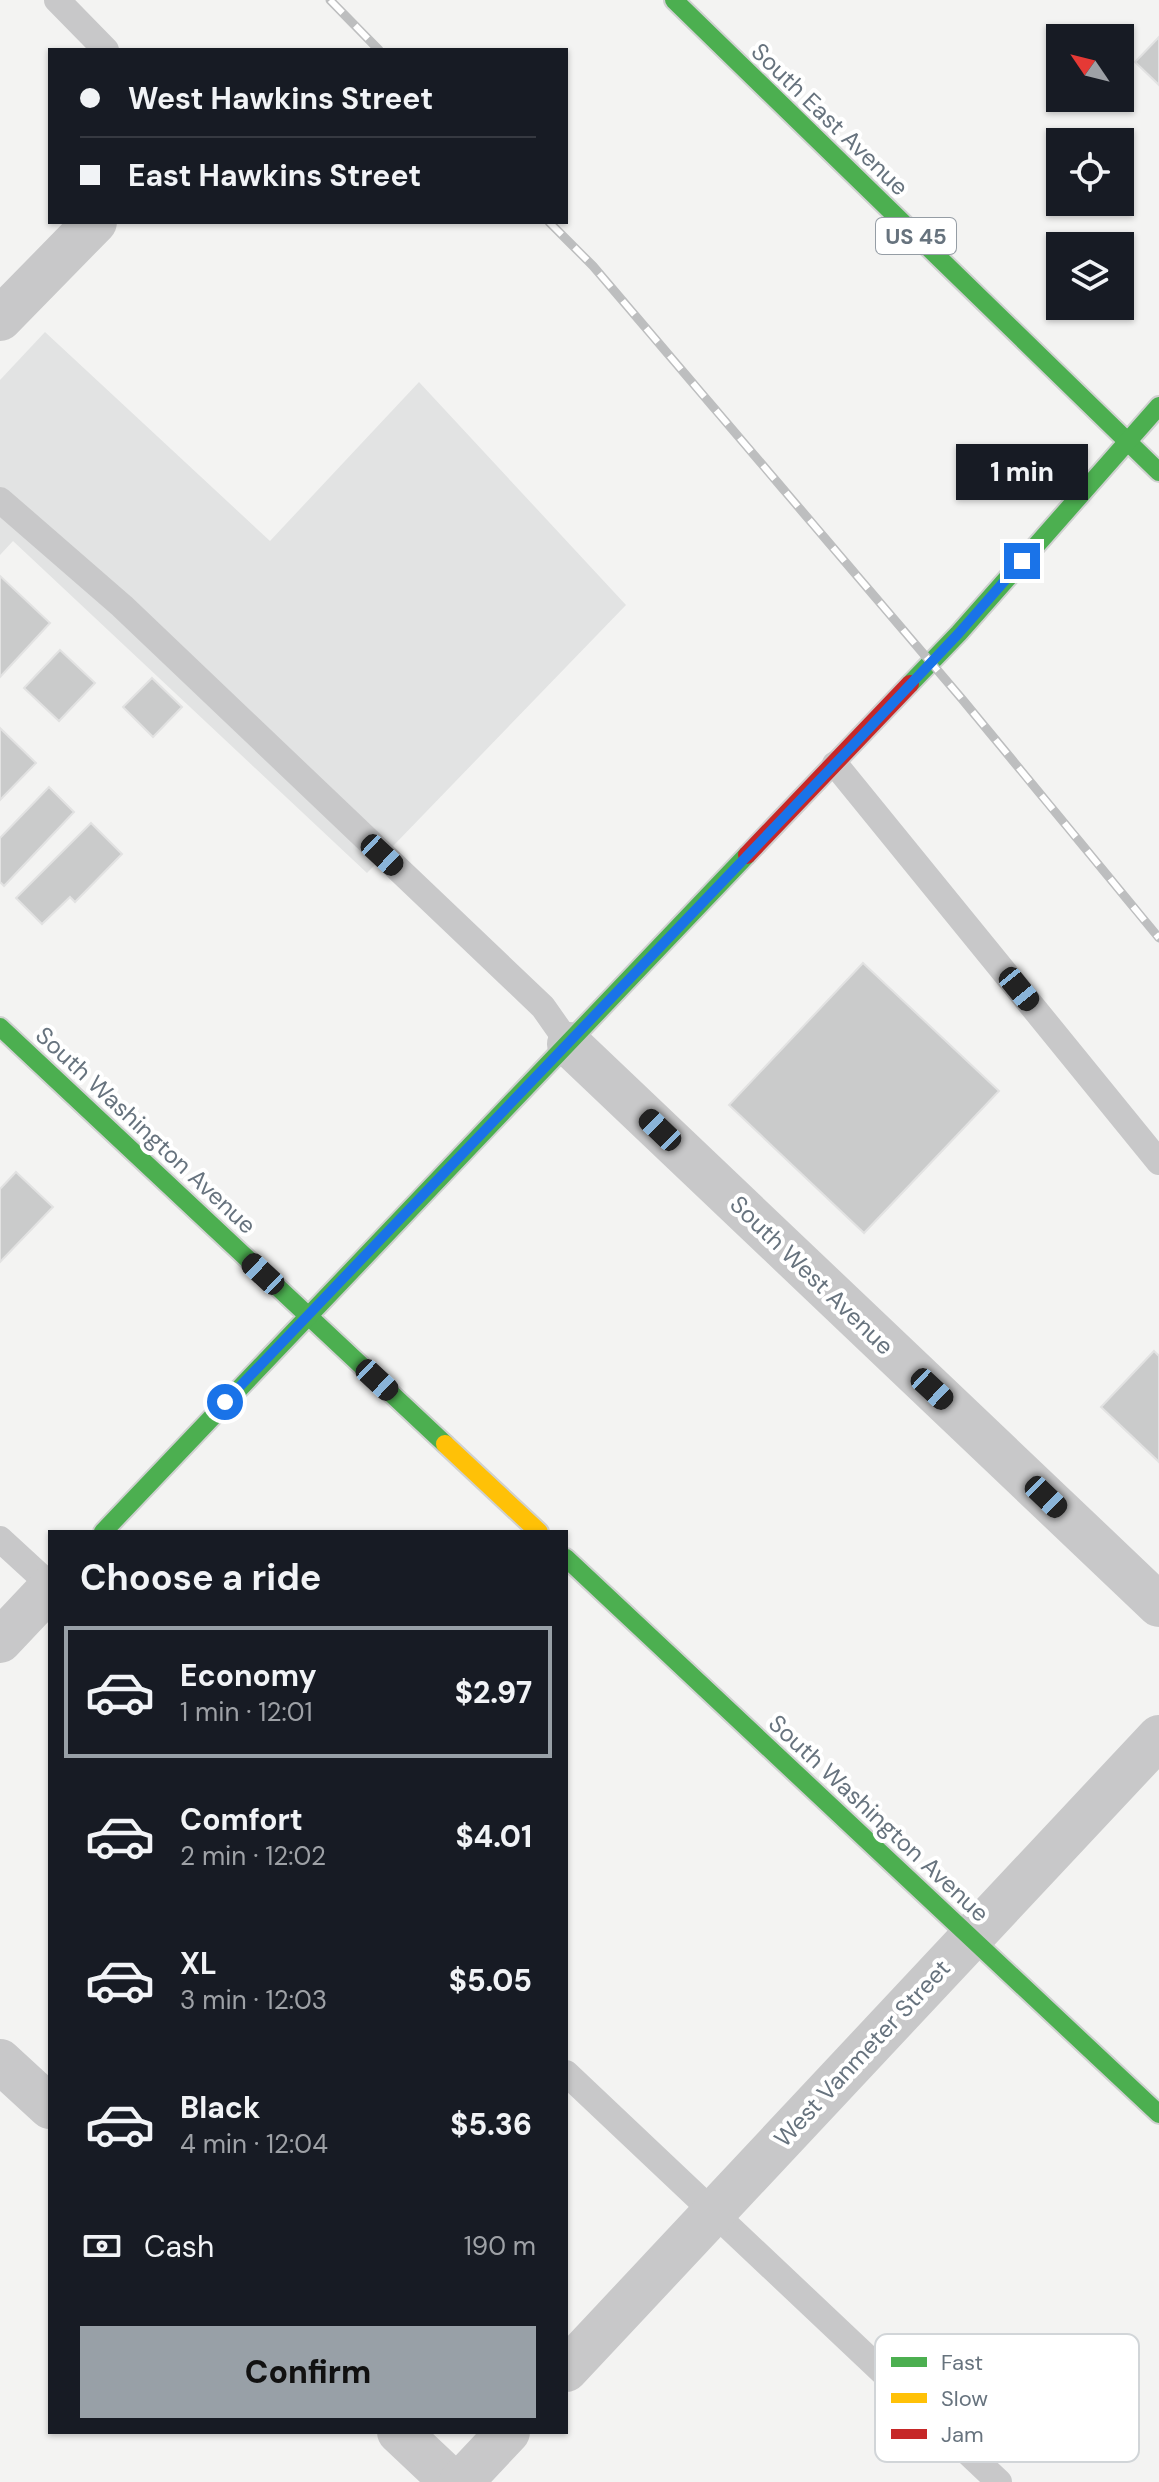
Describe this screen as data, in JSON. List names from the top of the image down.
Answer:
{
  "streets": {
    "main road": ["South East Avenue", "US 45", "South Washington Avenue"],
    "street": ["South West Avenue", "West Vanmeter Street"]
  },
  "crossings": [
    ["South Washington Avenue", "West Vanmeter Street"]
  ],
  "legend": ["Fast", "Slow", "Jam"],
  "north": "top left",
  "page": {
    "banner": ["West Hawkins Street", "East Hawkins Street"],
    "bubble": "1 min",
    "heading": "Choose a ride",
    "list": [
      {
        "name": "Economy",
        "note": "1 min · 12:01",
        "value": "$2.97"
      },
      {
        "name": "Comfort",
        "note": "2 min · 12:02",
        "value": "$4.01"
      },
      {
        "name": "XL",
        "note": "3 min · 12:03",
        "value": "$5.05"
      },
      {
        "name": "Black",
        "note": "4 min · 12:04",
        "value": "$5.36"
      }
    ],
    "pay": ["Cash", "190 m"],
    "buttons": "Confirm"
  }
}
